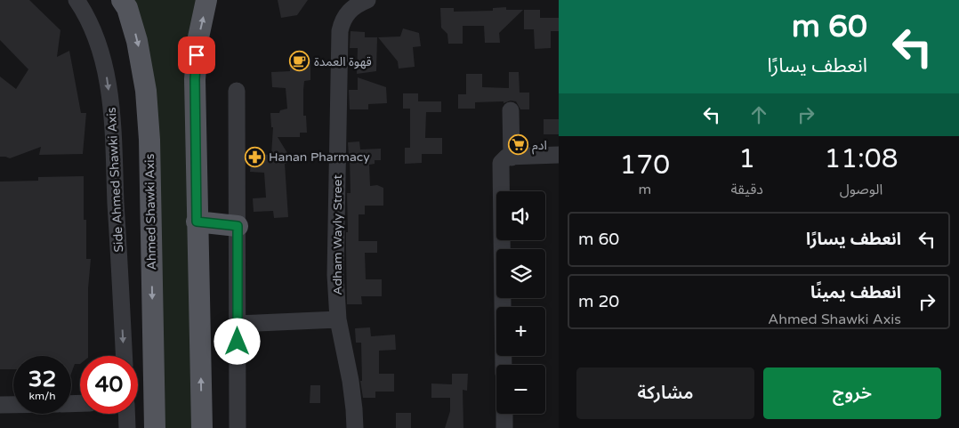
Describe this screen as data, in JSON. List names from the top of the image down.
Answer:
{
  "streets": {
    "main road": ["Ahmed Shawki Axis"],
    "street": ["Side Ahmed Shawki Axis", "Adham Wayly Street"]
  },
  "places": {
    "cafe": ["قهوة العمدة"],
    "supermarket": ["ادم"],
    "pharmacy": ["Hanan Pharmacy"]
  },
  "page": {
    "turn": ["60 m", "انعطف يسارًا"],
    "eta": [
      "11:08",
      "الوصول",
      "1",
      "دقيقة",
      "170",
      "m"
    ],
    "map_buttons": ["+", "−"],
    "list": [
      {
        "name": "انعطف يسارًا",
        "value": "60 m"
      },
      {
        "name": "انعطف يمينًا",
        "note": "Ahmed Shawki Axis",
        "value": "20 m"
      }
    ],
    "speed": "32 km/h",
    "limit": "40",
    "buttons": ["خروج", "مشاركة"]
  }
}
